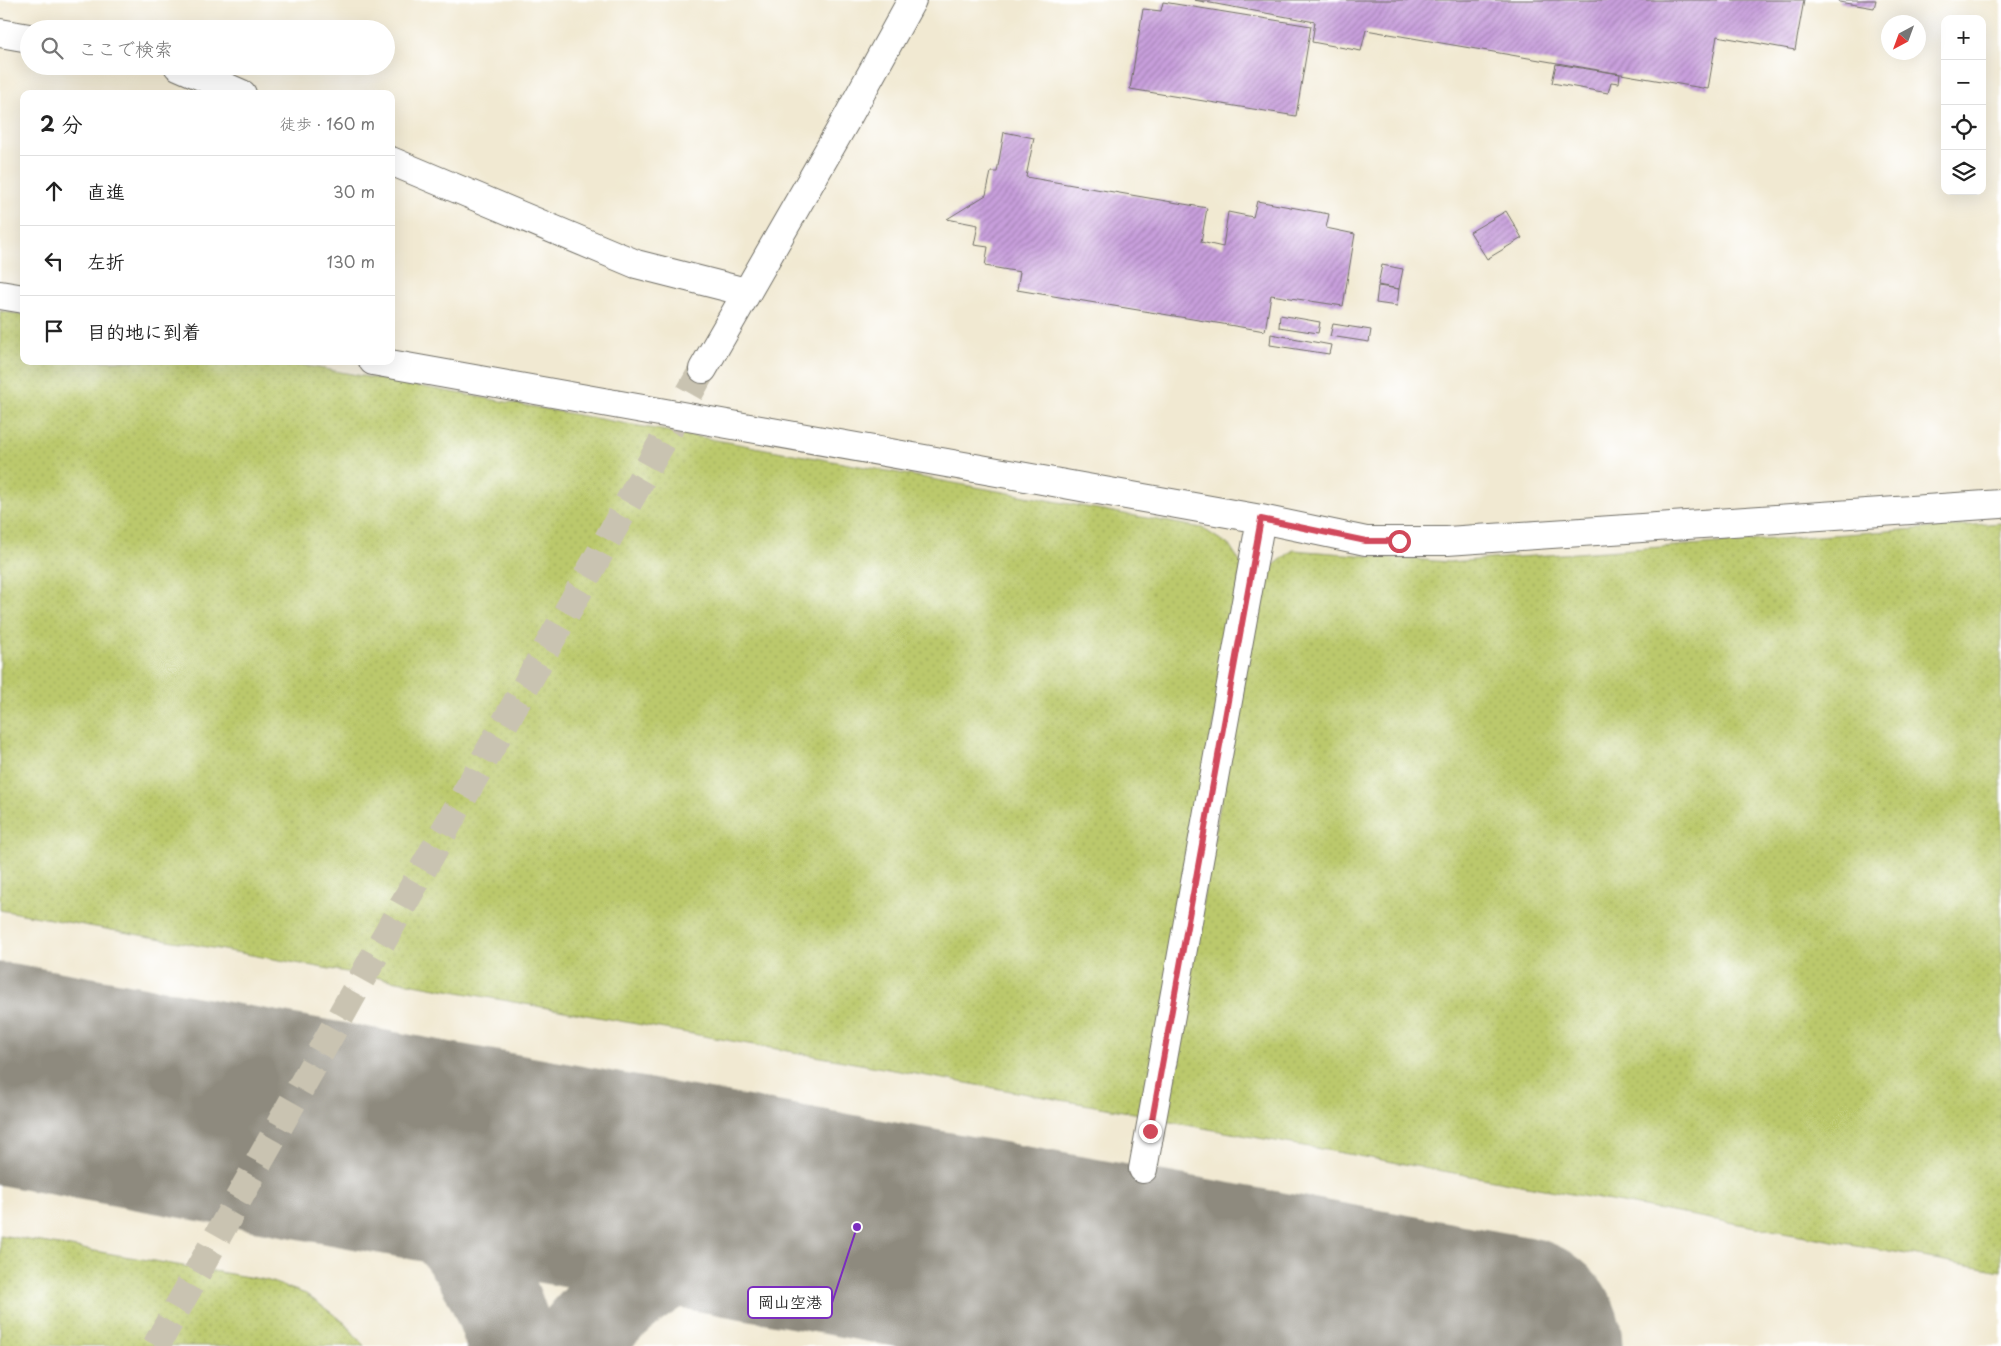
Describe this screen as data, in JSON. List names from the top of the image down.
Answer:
{
  "places": ["岡山空港"],
  "north": "bottom left",
  "page": {
    "map_buttons": ["+", "−"],
    "search": "ここで検索",
    "heading": ["2 分", "徒歩 · 160 m"],
    "list": [
      ["直進", "30 m"],
      ["左折", "130 m"],
      "目的地に到着"
    ]
  }
}
